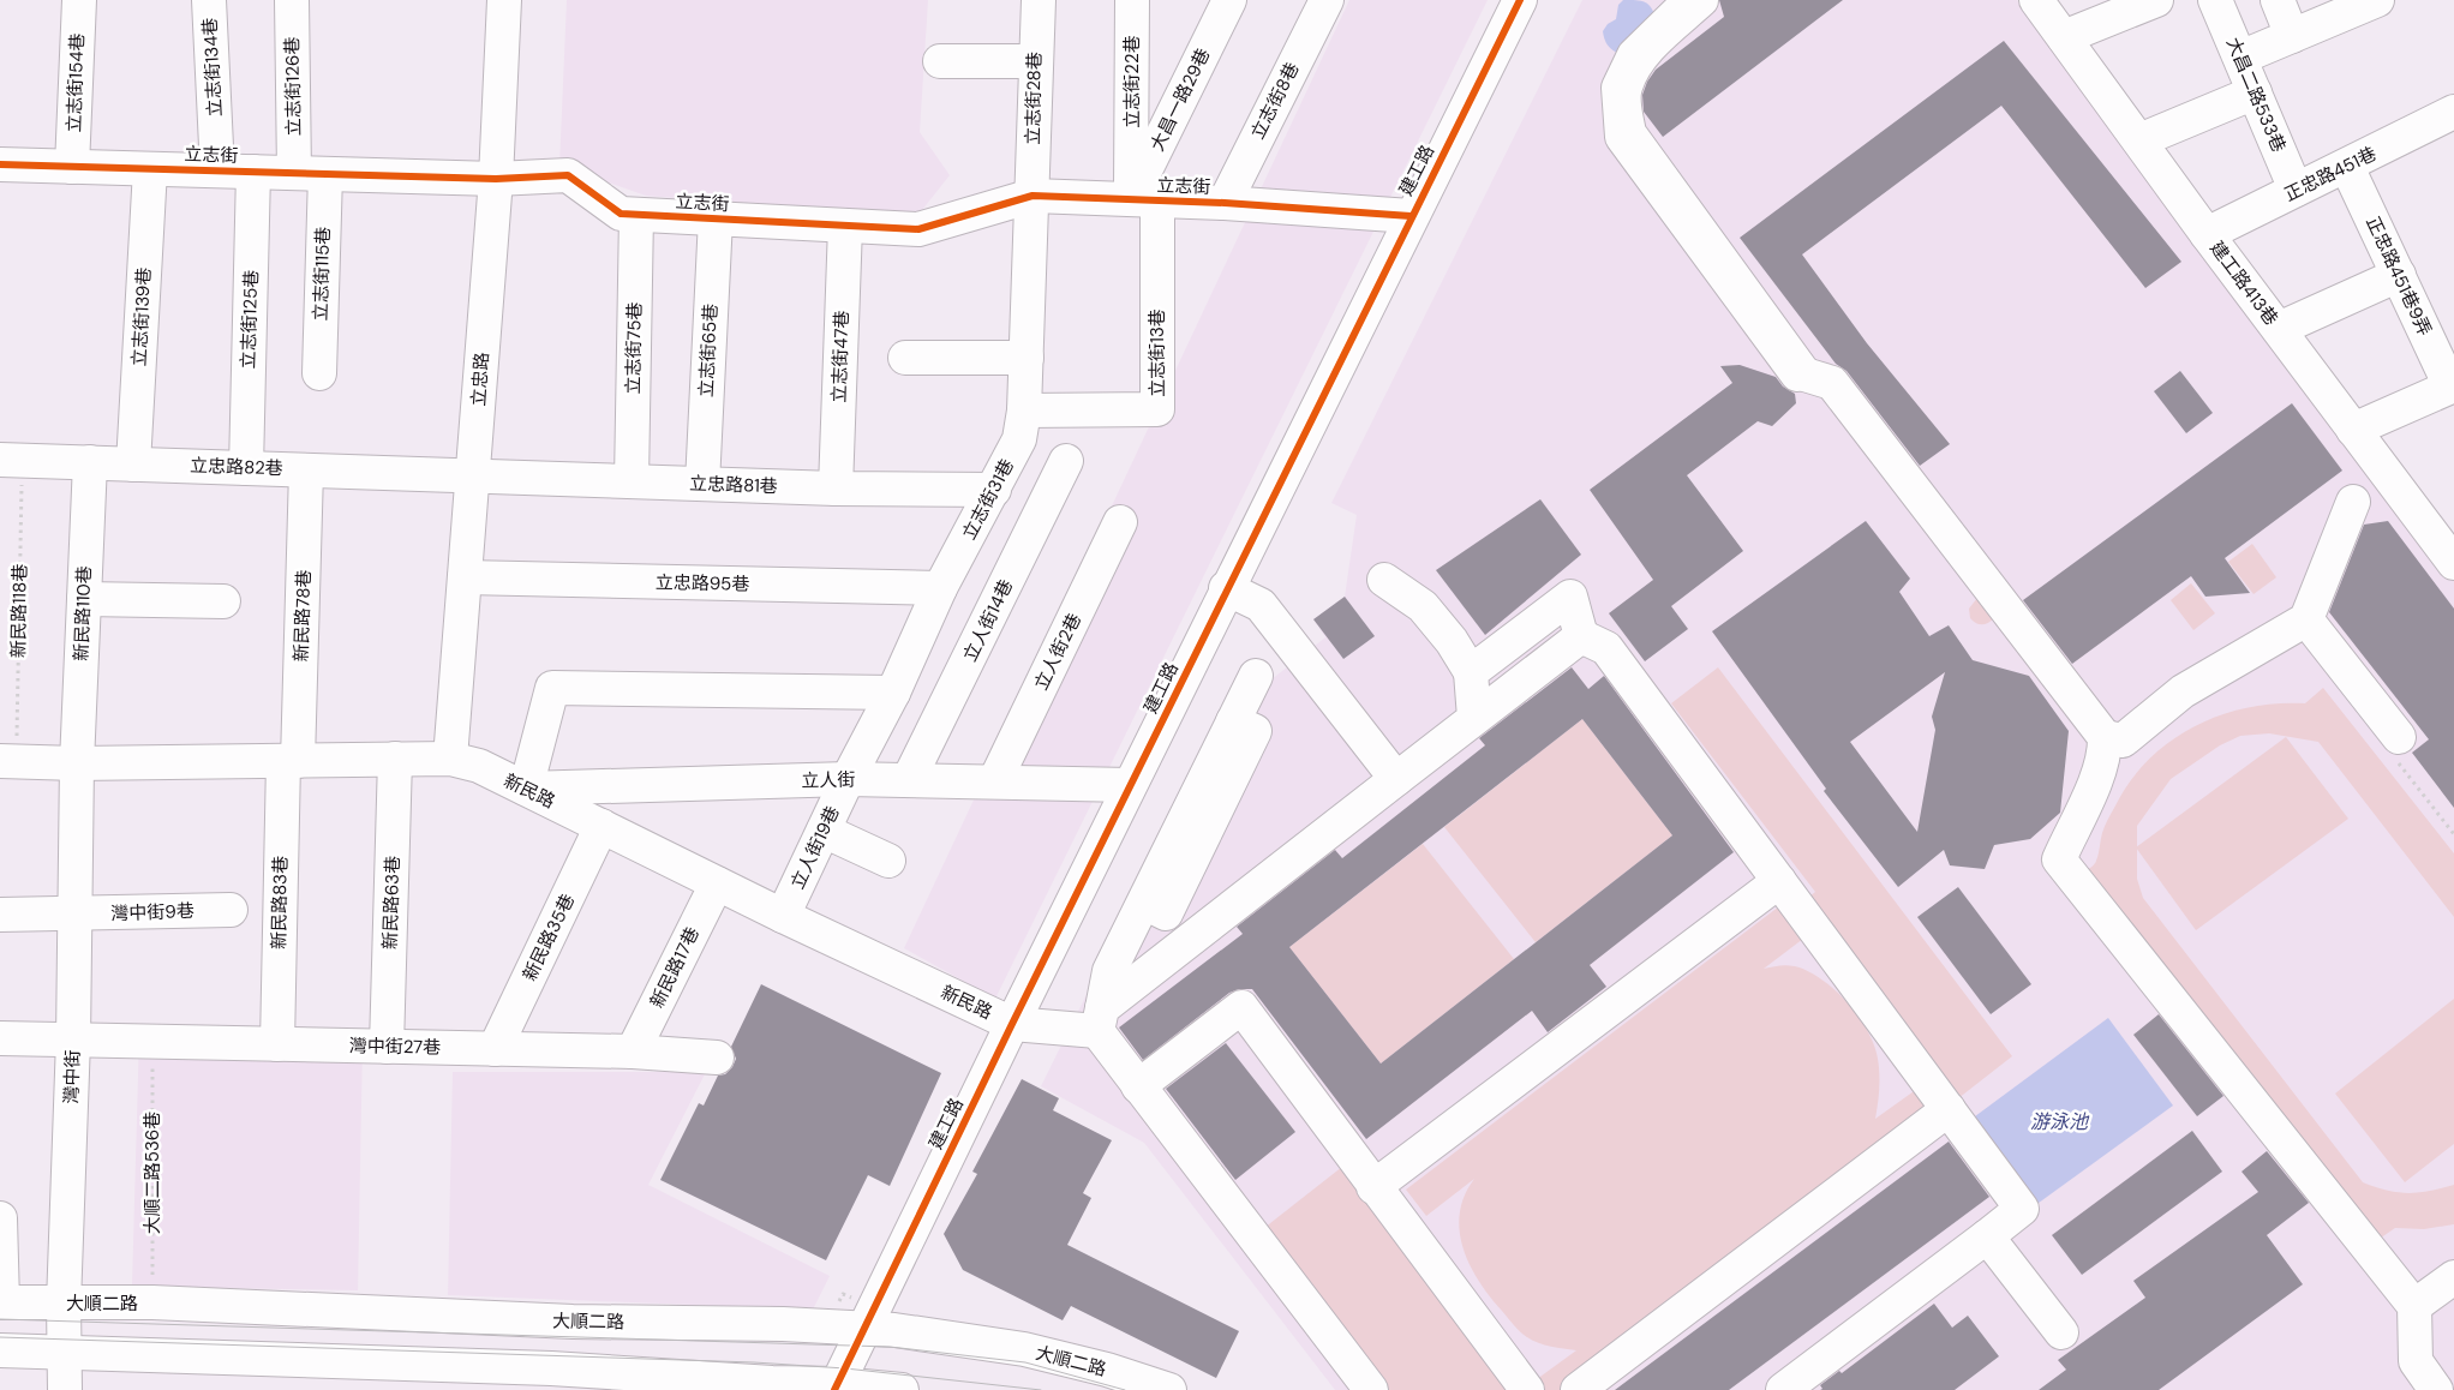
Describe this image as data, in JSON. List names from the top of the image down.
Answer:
{
  "streets": {
    "street": [
      "立志街134巷",
      "立志街22巷",
      "立志街154巷",
      "立志街126巷",
      "大昌二路533巷",
      "立志街28巷",
      "大昌一路29巷",
      "立志街8巷",
      "立志街",
      "建工路",
      "正忠路451巷",
      "立志街115巷",
      "正忠路451巷9弄",
      "建工路413巷",
      "立志街139巷",
      "立志街125巷",
      "立志街75巷",
      "立志街65巷",
      "立志街13巷",
      "立志街47巷",
      "立忠路",
      "立忠路82巷",
      "立忠路81巷",
      "立志街31巷",
      "立忠路95巷",
      "新民路110巷",
      "新民路78巷",
      "立人街14巷",
      "立人街2巷",
      "立人街",
      "新民路",
      "立人街19巷",
      "新民路83巷",
      "新民路63巷",
      "灣中街9巷",
      "新民路35巷",
      "新民路17巷",
      "灣中街27巷",
      "灣中街",
      "大順二路"
    ],
    "path": ["新民路118巷", "大順二路536巷"]
  },
  "crossings": [
    ["立志街134巷", "立志街"],
    ["立志街22巷", "大昌一路29巷"],
    ["立志街22巷", "立志街"],
    ["立志街22巷", "立志街13巷"],
    ["立志街154巷", "立志街"],
    ["立志街126巷", "立志街"],
    ["立志街126巷", "立志街115巷"],
    ["大昌二路533巷", "正忠路451巷"],
    ["立志街28巷", "立志街"],
    ["立志街28巷", "立志街31巷"],
    ["大昌一路29巷", "立志街"],
    ["大昌一路29巷", "立志街13巷"],
    ["立志街8巷", "立志街"],
    ["立志街", "建工路"],
    ["立志街", "立志街115巷"],
    ["立志街", "立志街139巷"],
    ["立志街", "立志街125巷"],
    ["立志街", "立志街75巷"],
    ["立志街", "立志街65巷"],
    ["立志街", "立志街13巷"],
    ["立志街", "立志街47巷"],
    ["立志街", "立忠路"],
    ["立志街", "立志街31巷"],
    ["建工路", "立人街"],
    ["建工路", "新民路"],
    ["建工路", "大順二路"],
    ["正忠路451巷", "正忠路451巷9弄"],
    ["正忠路451巷", "建工路413巷"],
    ["立志街139巷", "立忠路82巷"],
    ["立志街125巷", "立忠路82巷"],
    ["立志街75巷", "立忠路81巷"],
    ["立志街65巷", "立忠路81巷"],
    ["立志街13巷", "立志街31巷"],
    ["立志街47巷", "立忠路81巷"],
    ["立忠路", "立忠路82巷"],
    ["立忠路", "立忠路81巷"],
    ["立忠路", "立忠路95巷"],
    ["立忠路", "新民路"],
    ["立忠路82巷", "立忠路81巷"],
    ["立忠路82巷", "新民路118巷"],
    ["立忠路82巷", "新民路110巷"],
    ["立忠路82巷", "新民路78巷"],
    ["立忠路81巷", "立志街31巷"],
    ["立志街31巷", "立忠路95巷"],
    ["立志街31巷", "立人街"],
    ["立志街31巷", "立人街19巷"],
    ["新民路118巷", "新民路"],
    ["新民路110巷", "新民路"],
    ["新民路110巷", "灣中街"],
    ["新民路78巷", "新民路"],
    ["新民路78巷", "新民路83巷"],
    ["立人街14巷", "立人街"],
    ["立人街2巷", "立人街"],
    ["立人街", "新民路"],
    ["立人街", "立人街19巷"],
    ["新民路", "立人街19巷"],
    ["新民路", "新民路83巷"],
    ["新民路", "新民路63巷"],
    ["新民路", "新民路35巷"],
    ["新民路", "新民路17巷"],
    ["新民路", "灣中街"],
    ["新民路83巷", "灣中街27巷"],
    ["新民路63巷", "灣中街27巷"],
    ["灣中街9巷", "灣中街"],
    ["新民路35巷", "灣中街27巷"],
    ["新民路17巷", "灣中街27巷"],
    ["灣中街27巷", "灣中街"],
    ["灣中街27巷", "大順二路536巷"],
    ["灣中街", "大順二路"],
    ["大順二路536巷", "大順二路"]
  ],
  "water": ["游泳池"]
}
